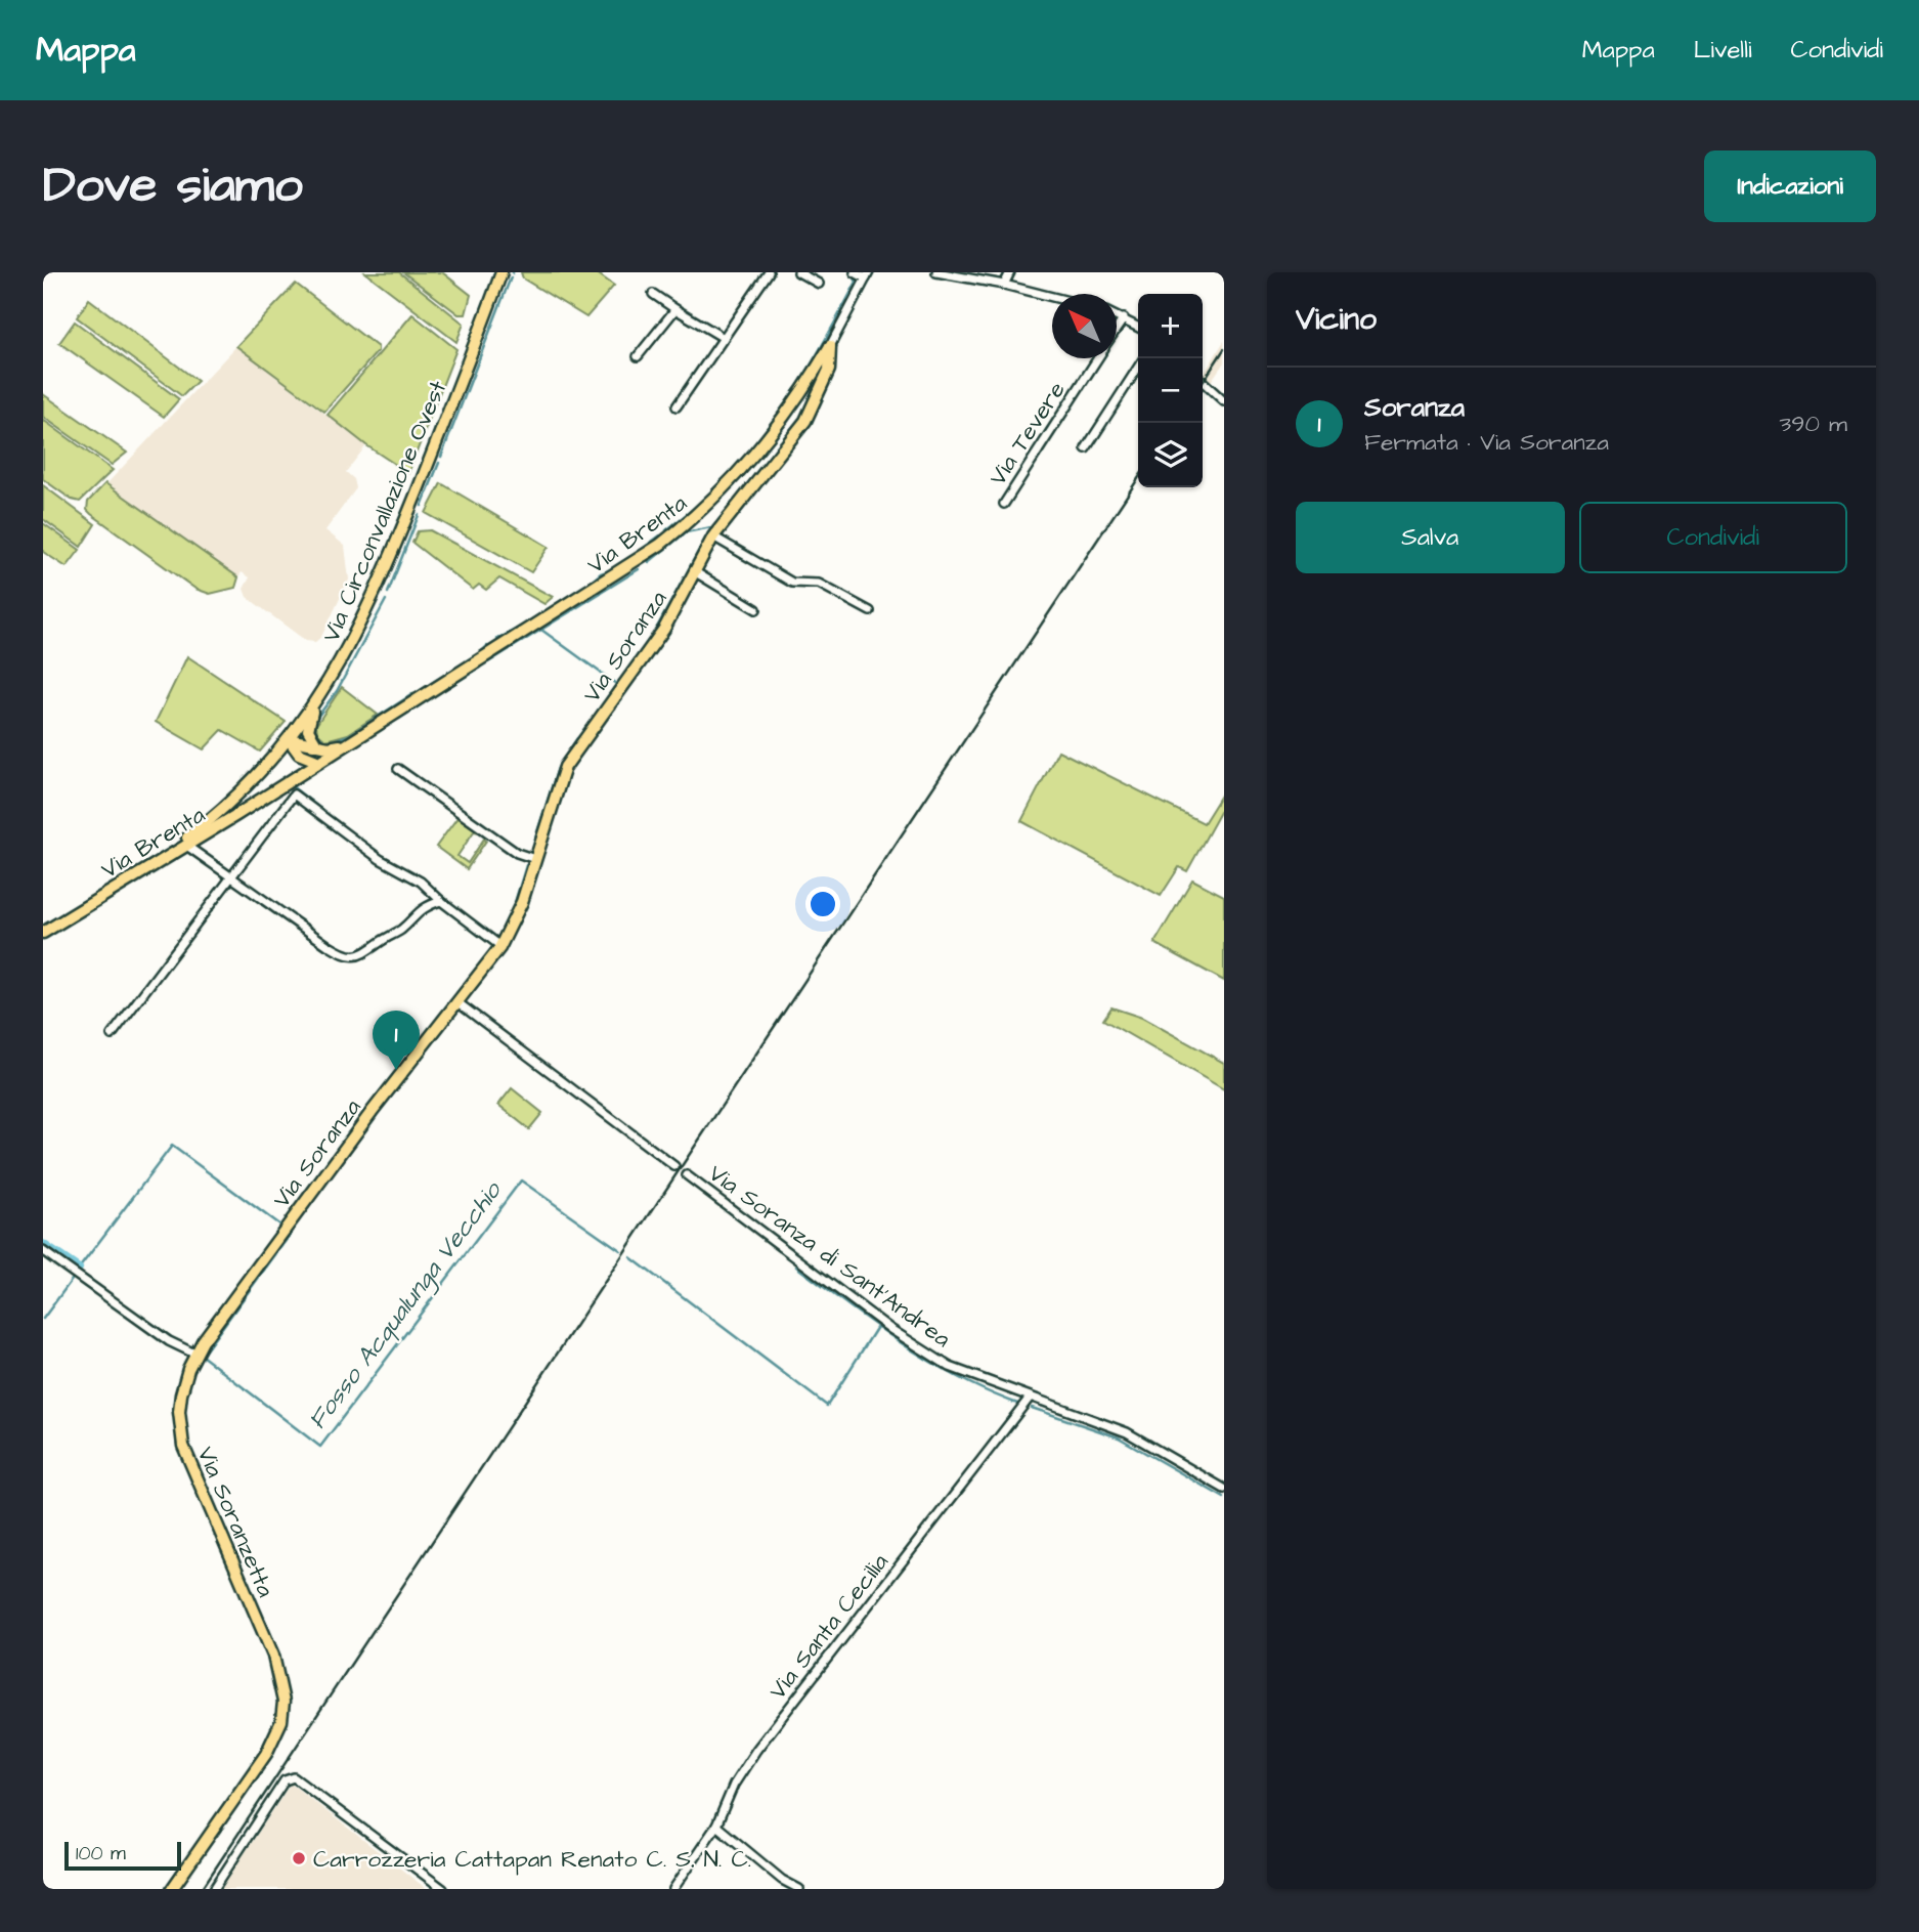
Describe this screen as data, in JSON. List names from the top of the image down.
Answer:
{
  "streets": {
    "main road": [
      "Via Circonvallazione Ovest",
      "Via Brenta",
      "Via Soranza",
      "Via Soranzetta"
    ],
    "street": ["Via Tevere", "Via Soranza di Sant'Andrea", "Via Santa Cecilia"]
  },
  "crossings": [
    ["Via Circonvallazione Ovest", "Via Brenta"],
    ["Via Brenta", "Via Soranza"],
    ["Via Soranza", "Via Soranza di Sant'Andrea"],
    ["Via Soranza", "Via Soranzetta"],
    ["Via Soranza di Sant'Andrea", "Via Santa Cecilia"]
  ],
  "water": ["Fosso Acqualunga Vecchio"],
  "places": ["Carrozzeria Cattapan Renato C. S. N. C."],
  "scale_bar": "100 m",
  "north": "top left",
  "page": {
    "header": "Mappa",
    "nav": ["Mappa", "Livelli", "Condividi"],
    "buttons": [
      "Indicazioni",
      ["Salva", "Condividi"]
    ],
    "title": "Dove siamo",
    "heading": "Vicino",
    "map_buttons": ["+", "−"],
    "list": [
      {
        "mark": "1",
        "name": "Soranza",
        "note": "Fermata · Via Soranza",
        "value": "390 m"
      }
    ],
    "pins": "1",
    "scale": "100 m"
  }
}
